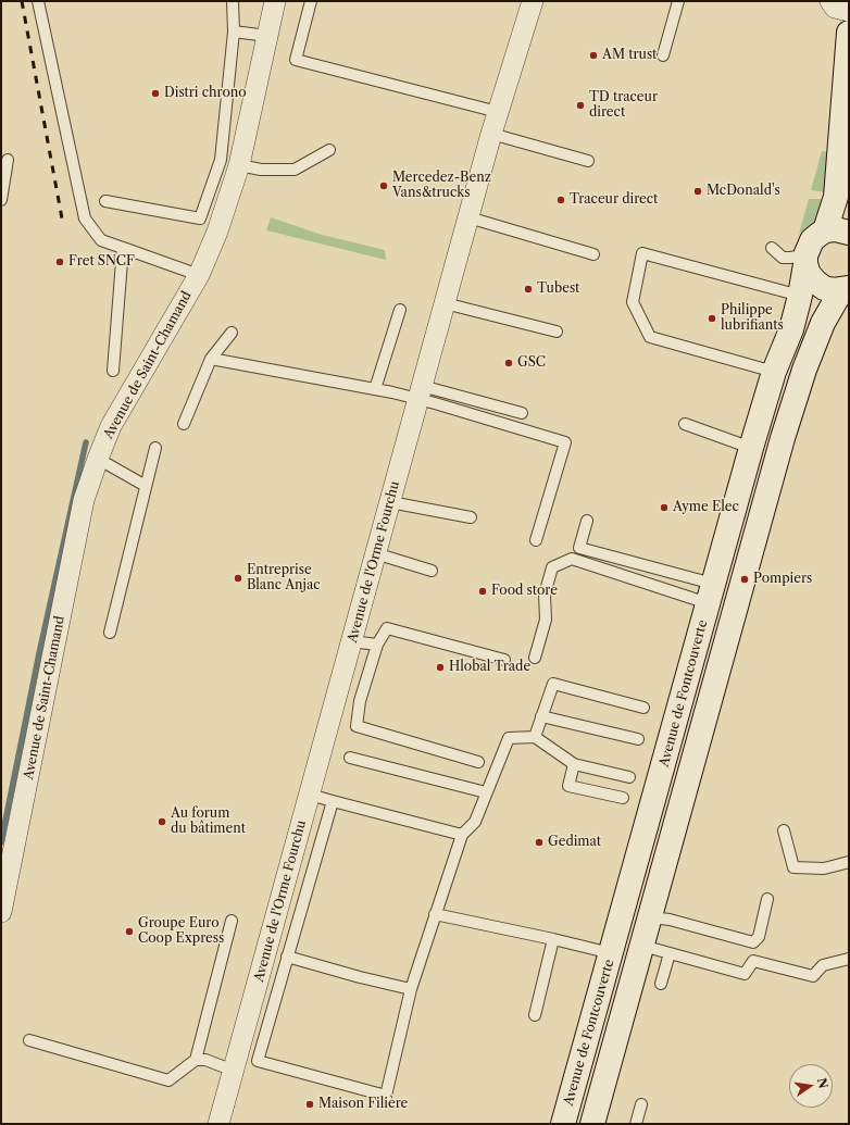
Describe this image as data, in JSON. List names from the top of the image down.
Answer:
{
  "streets": {
    "main road": ["Avenue de Fontcouverte"],
    "street": ["Avenue de Saint-Chamand", "Avenue de l'Orme Fourchu"]
  },
  "places": [
    "AM trust",
    "Distri chrono",
    "TD traceur direct",
    "Mercedez-Benz Vans&trucks",
    "McDonald's",
    "Traceur direct",
    "Fret SNCF",
    "Tubest",
    "Philippe lubrifiants",
    "GSC",
    "Ayme Elec",
    "Entreprise Blanc Anjac",
    "Pompiers",
    "Food store",
    "Hlobal Trade",
    "Au forum du bâtiment",
    "Gedimat",
    "Groupe Euro Coop Express",
    "Maison Filière"
  ],
  "north": "right"
}
